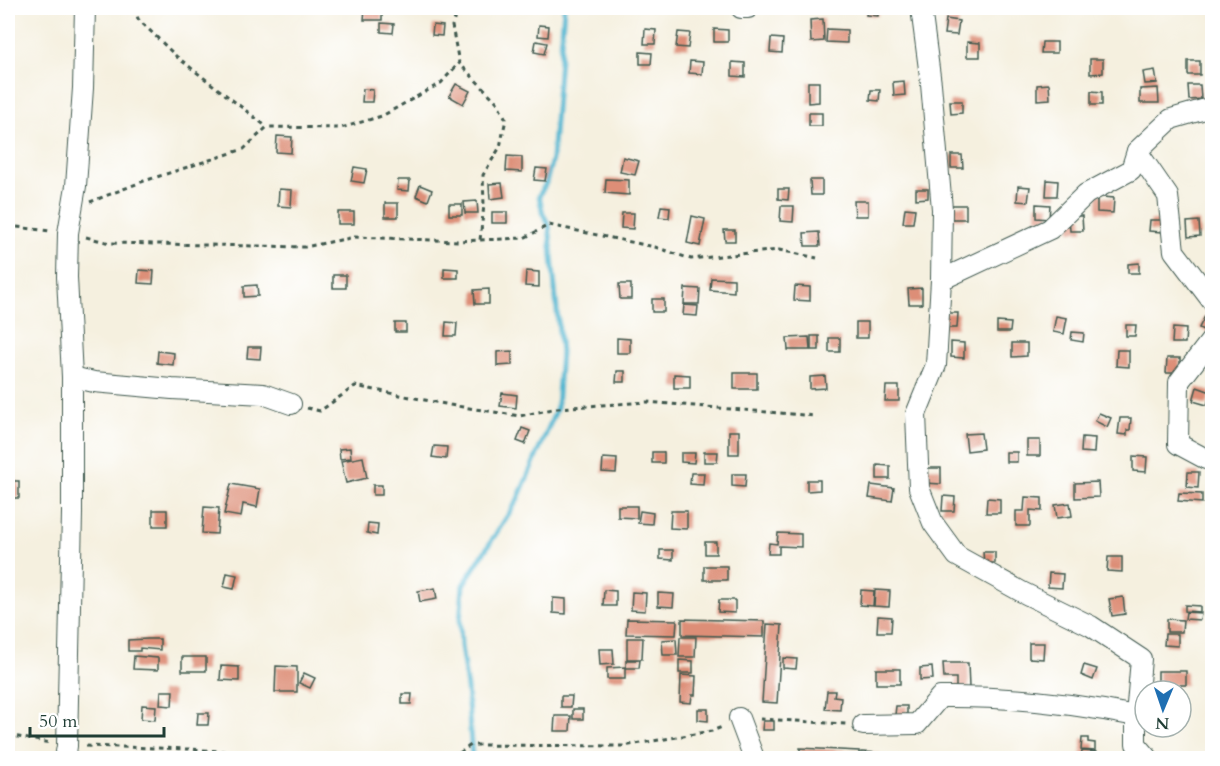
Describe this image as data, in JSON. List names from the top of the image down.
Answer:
{
  "scale_bar": "50 m",
  "north": "bottom"
}
